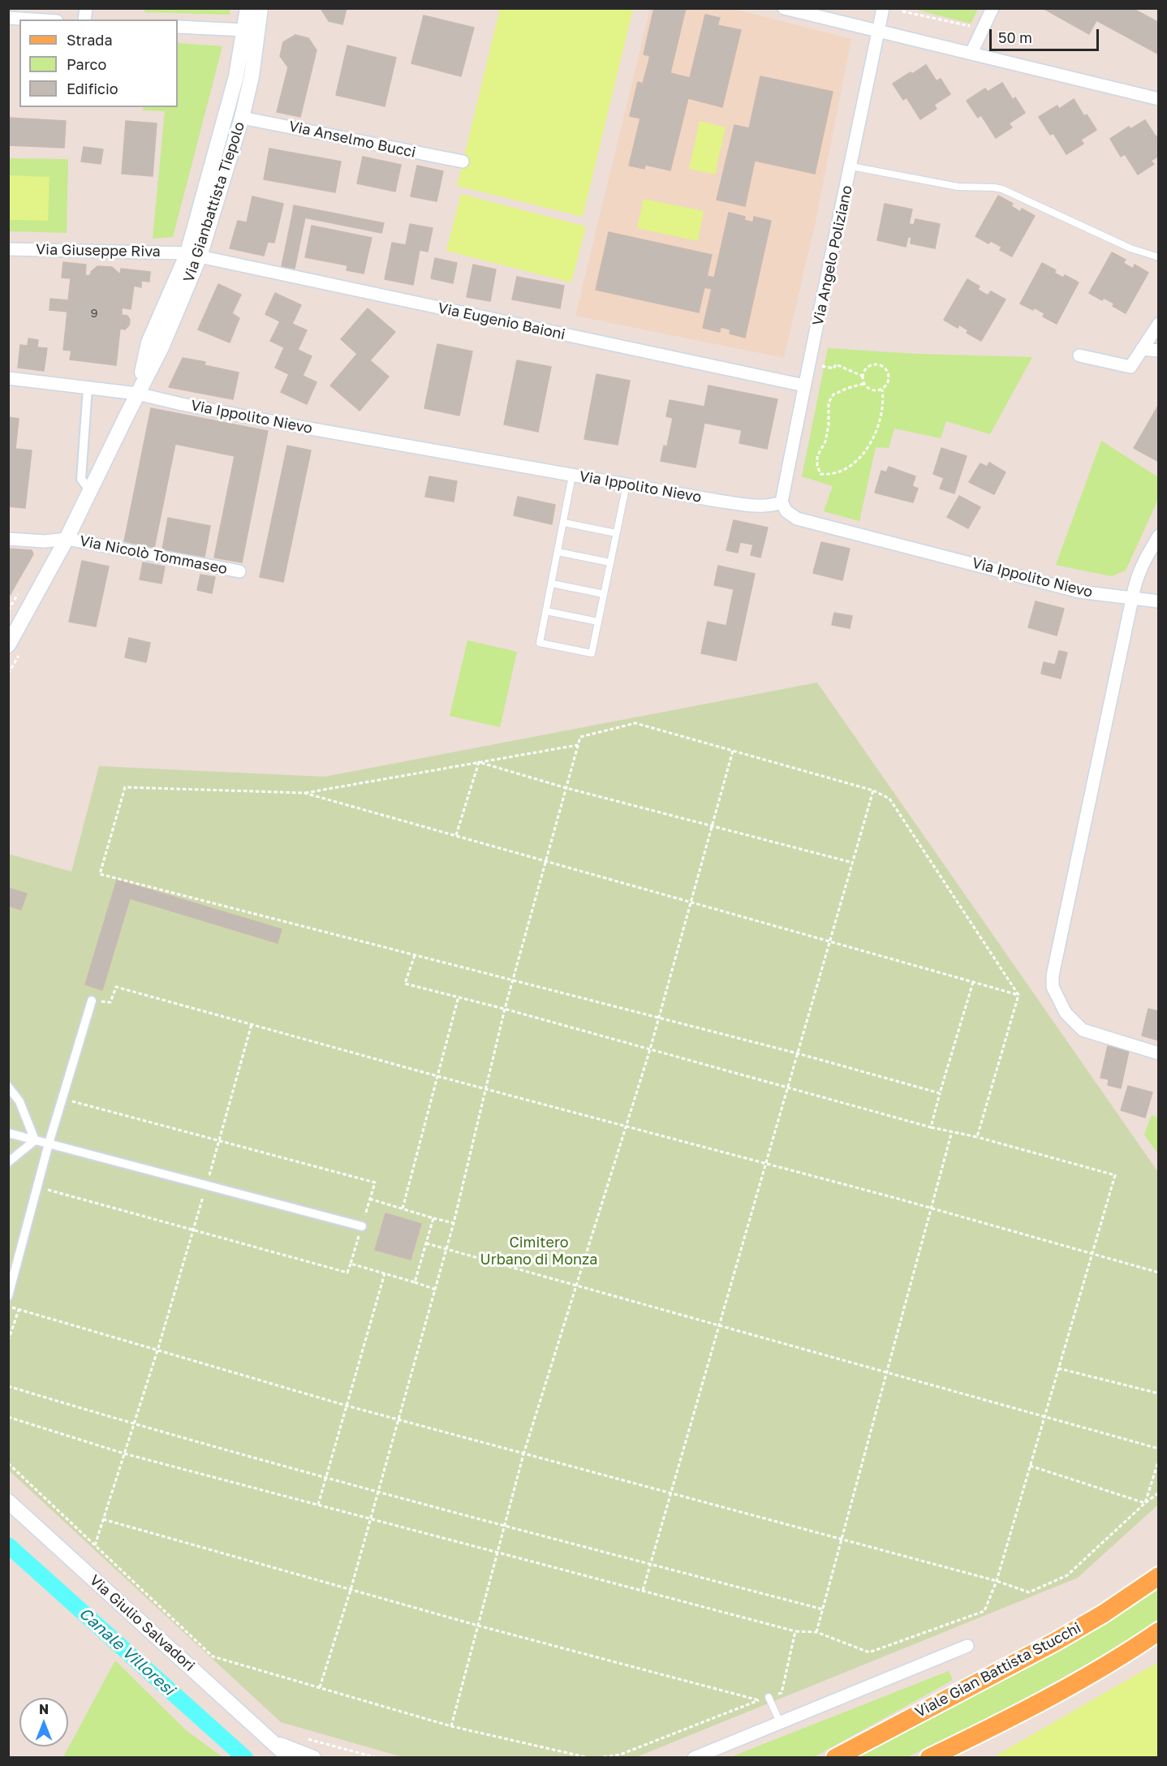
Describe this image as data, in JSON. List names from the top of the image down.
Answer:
{
  "streets": {
    "main road": ["Viale Gian Battista Stucchi"],
    "street": [
      "Via Anselmo Bucci",
      "Via Gianbattista Tiepolo",
      "Via Giuseppe Riva",
      "Via Angelo Poliziano",
      "Via Eugenio Baioni",
      "Via Ippolito Nievo",
      "Via Nicolò Tommaseo",
      "Via Giulio Salvadori"
    ]
  },
  "crossings": [
    ["Via Anselmo Bucci", "Via Gianbattista Tiepolo"],
    ["Via Gianbattista Tiepolo", "Via Giuseppe Riva"],
    ["Via Gianbattista Tiepolo", "Via Eugenio Baioni"],
    ["Via Gianbattista Tiepolo", "Via Ippolito Nievo"],
    ["Via Gianbattista Tiepolo", "Via Nicolò Tommaseo"],
    ["Via Giuseppe Riva", "Via Eugenio Baioni"],
    ["Via Angelo Poliziano", "Via Eugenio Baioni"],
    ["Via Angelo Poliziano", "Via Ippolito Nievo"]
  ],
  "water": ["Canale Villoresi"],
  "parks": ["Cimitero Urbano di Monza"],
  "house_numbers": ["9"],
  "legend": ["Strada", "Parco", "Edificio"],
  "scale_bar": "50 m",
  "north": "top"
}
